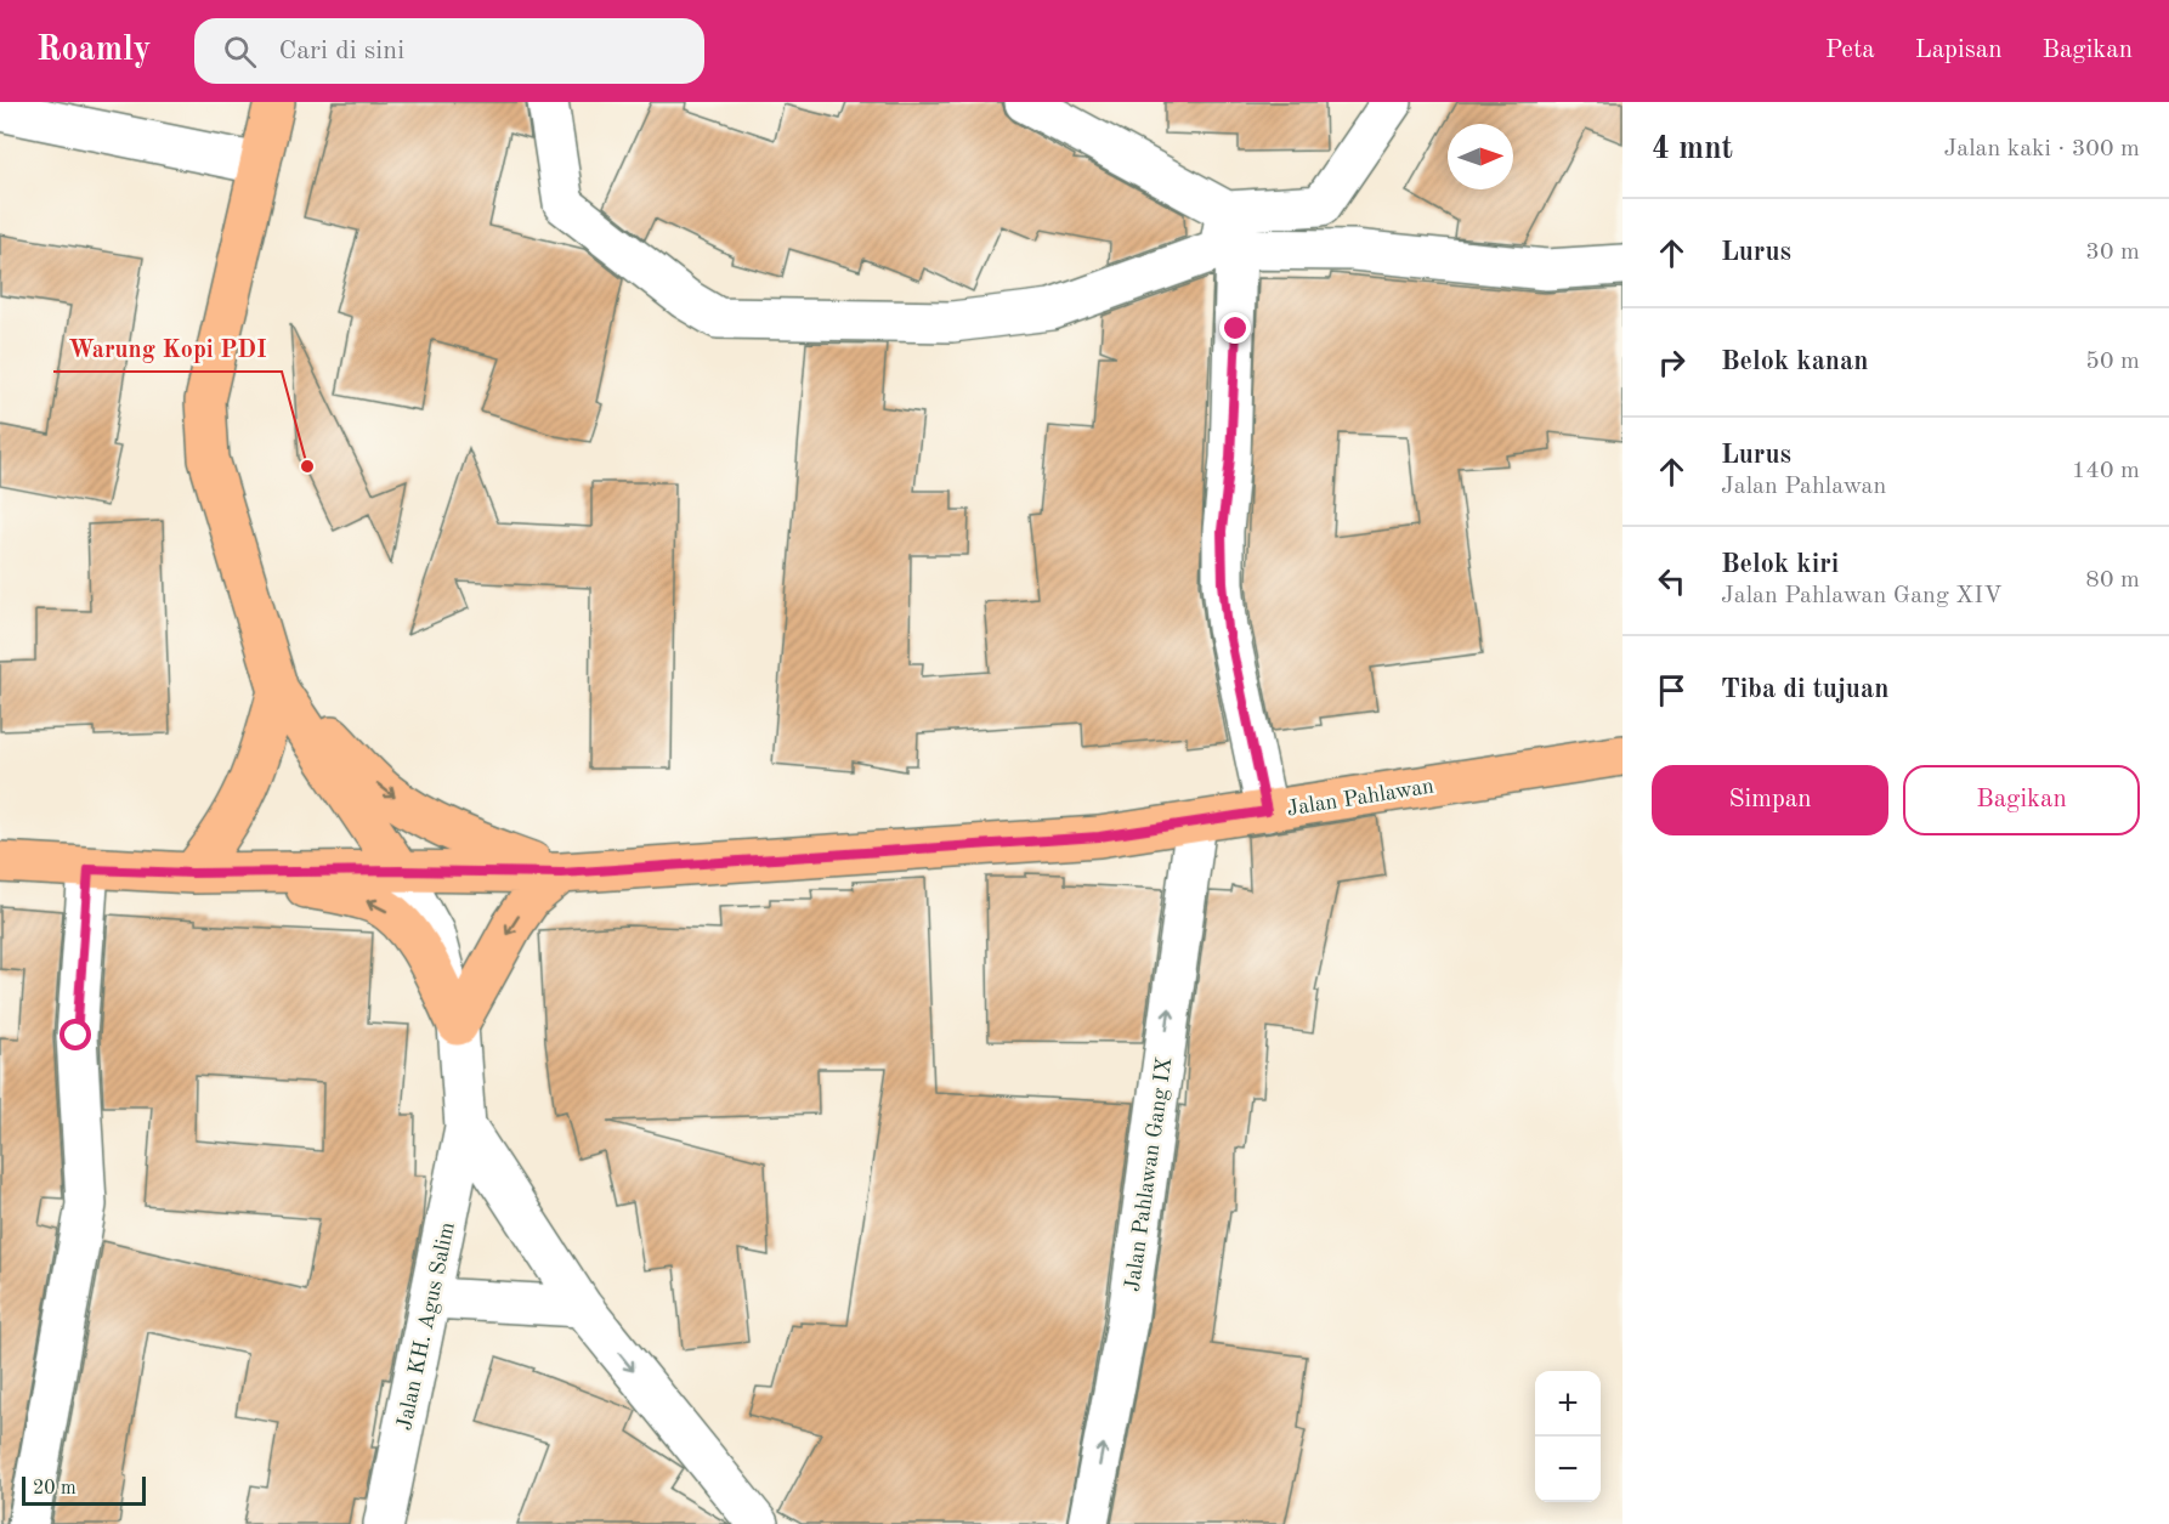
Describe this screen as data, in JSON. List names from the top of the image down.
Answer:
{
  "streets": {
    "main road": ["Jalan Pahlawan"],
    "street": ["Jalan Pahlawan Gang IX", "Jalan KH. Agus Salim"]
  },
  "crossings": [
    ["Jalan Pahlawan", "Jalan Pahlawan Gang IX"]
  ],
  "one_way": ["Jalan Pahlawan Gang IX"],
  "places": ["Warung Kopi PDI"],
  "scale_bar": "20 m",
  "north": "right",
  "page": {
    "header": "Roamly",
    "search": "Cari di sini",
    "nav": ["Peta", "Lapisan", "Bagikan"],
    "heading": ["4 mnt", "Jalan kaki · 300 m"],
    "list": [
      ["Lurus", "30 m"],
      ["Belok kanan", "50 m"],
      ["Lurus", "Jalan Pahlawan", "140 m"],
      ["Belok kiri", "Jalan Pahlawan Gang XIV", "80 m"],
      "Tiba di tujuan"
    ],
    "buttons": ["Simpan", "Bagikan"],
    "map_buttons": ["+", "−"],
    "scale": "20 m"
  }
}
